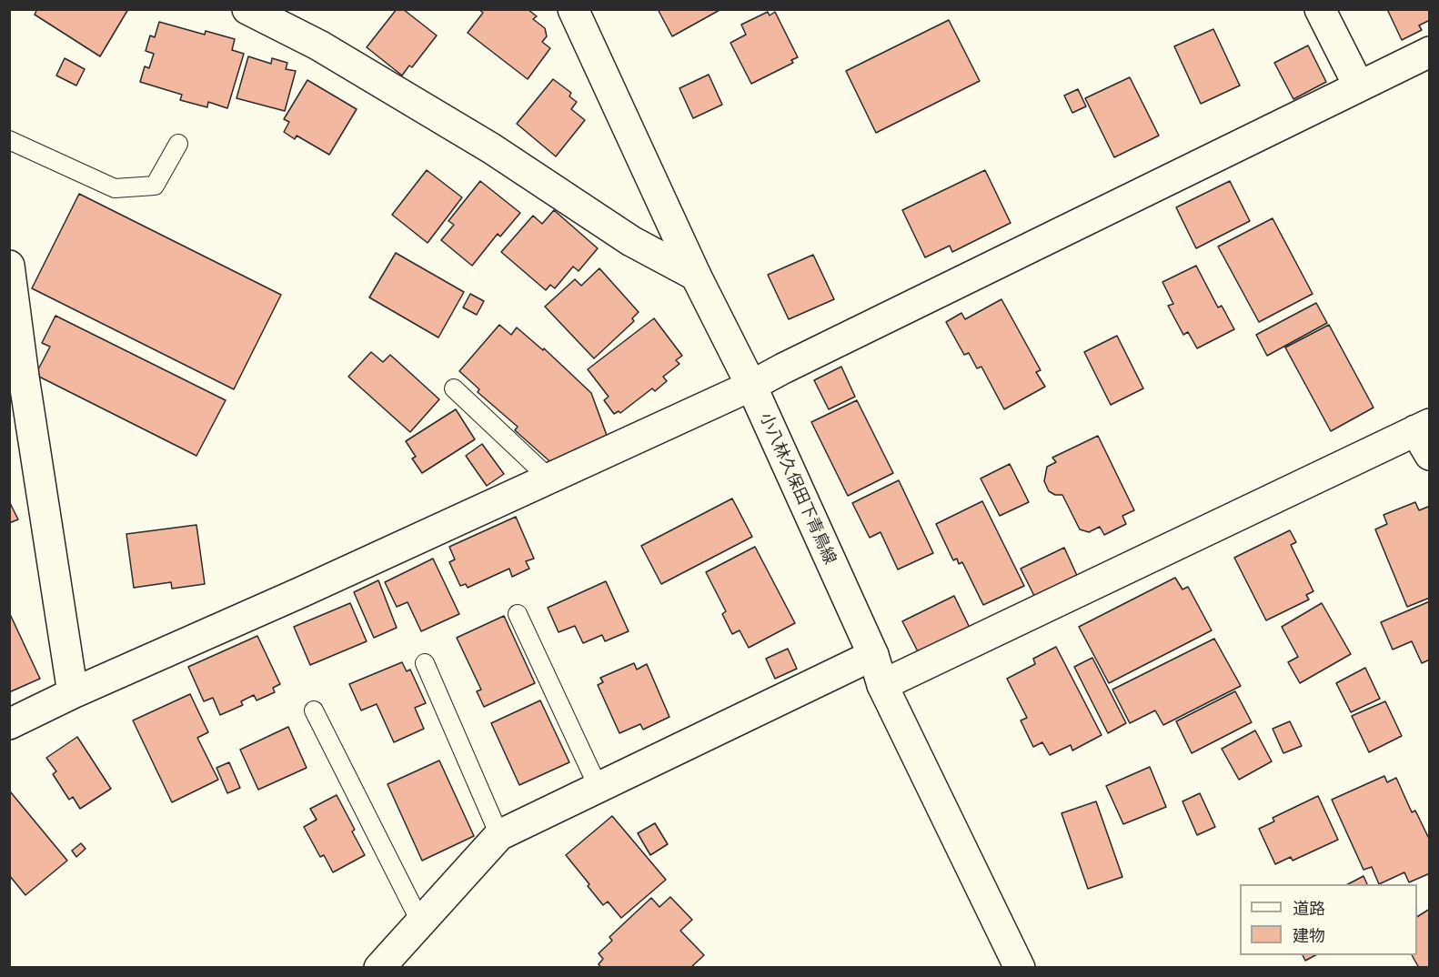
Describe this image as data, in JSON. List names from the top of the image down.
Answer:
{
  "streets": {
    "street": ["小八林久保田下青鳥線"]
  },
  "legend": ["道路", "建物"]
}
